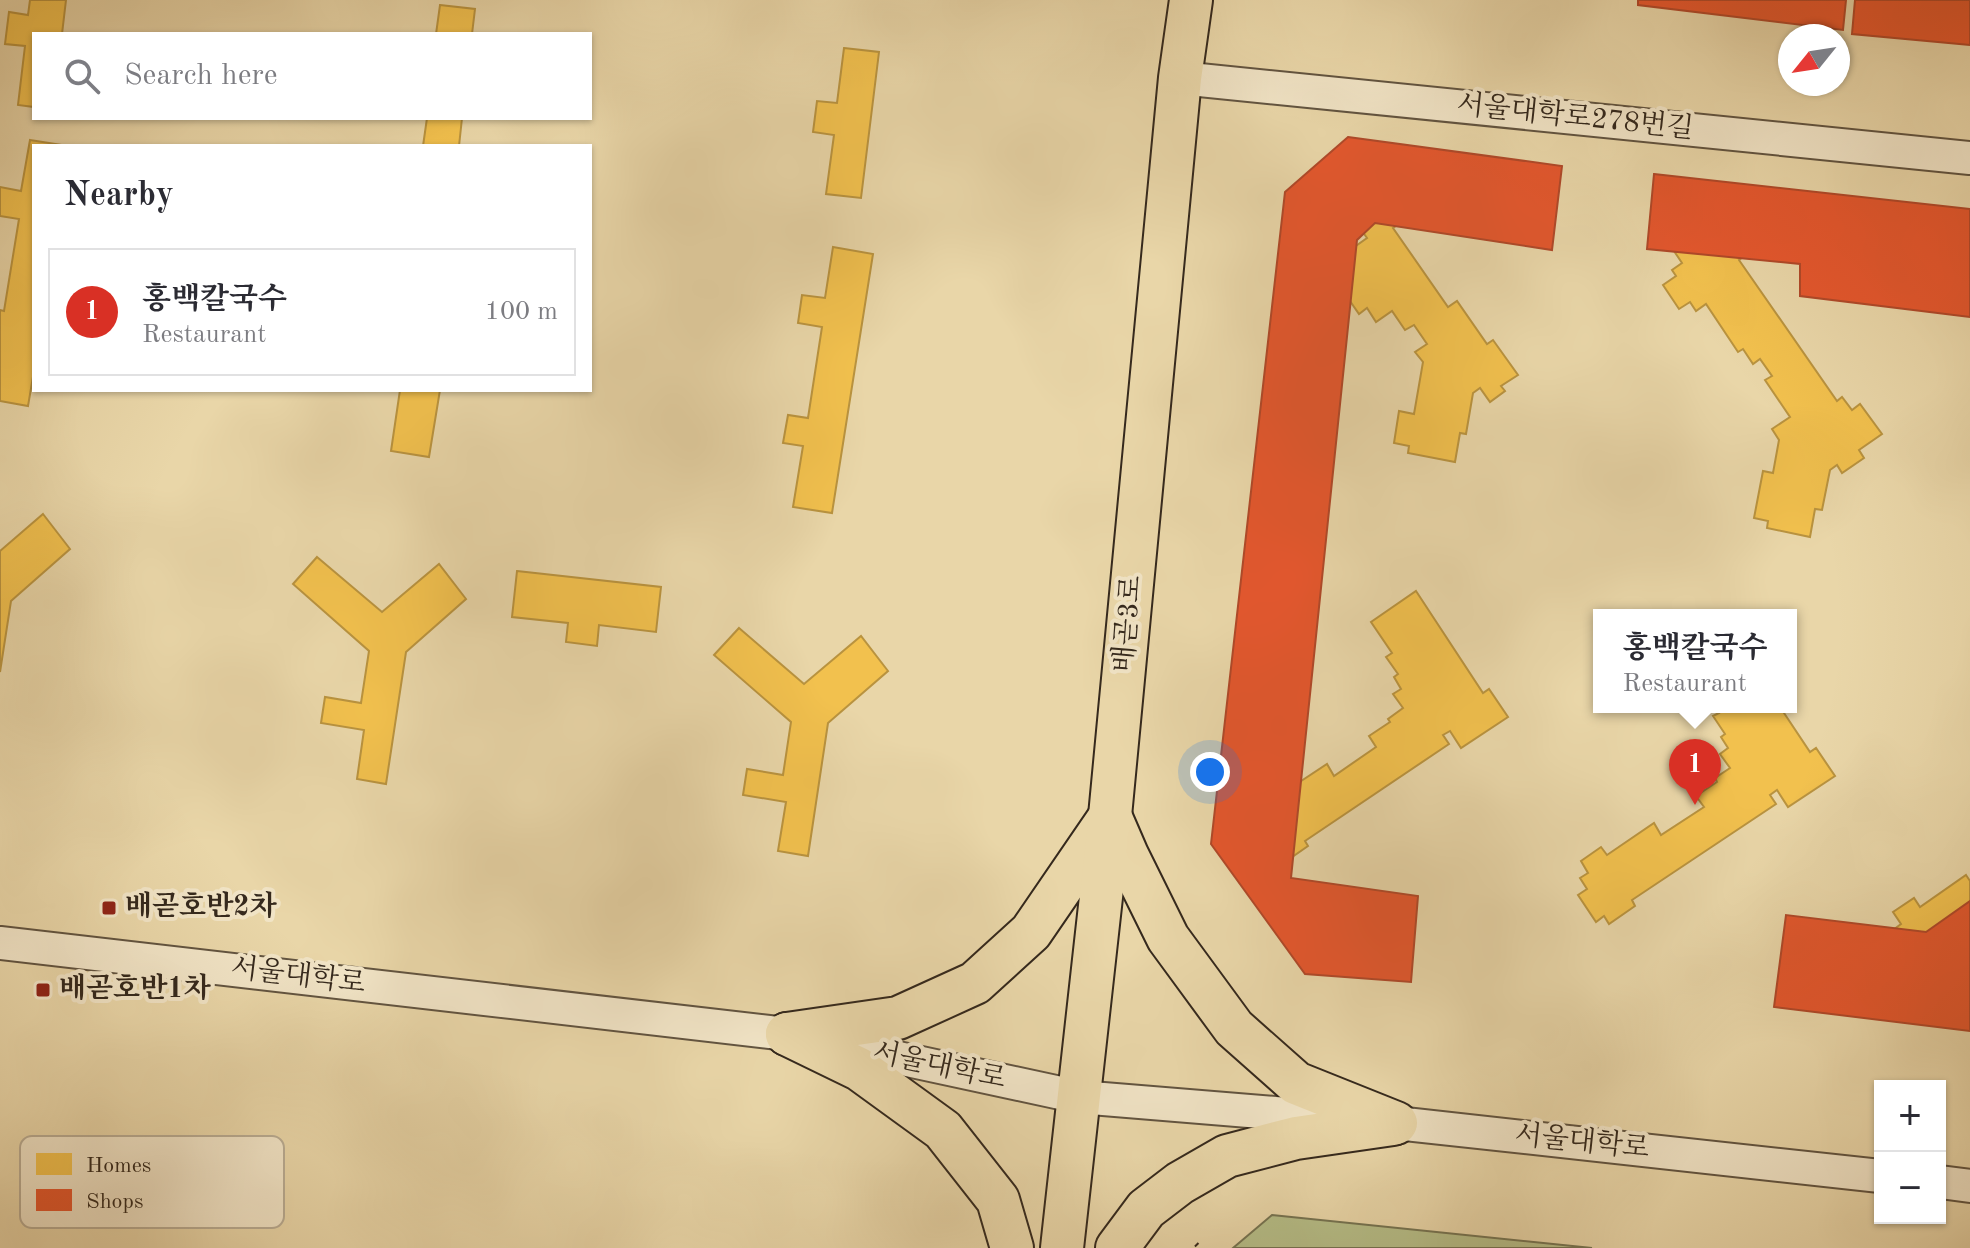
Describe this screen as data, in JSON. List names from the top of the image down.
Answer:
{
  "streets": {
    "main road": ["배곧3로"],
    "street": ["서울대학로278번길", "서울대학로"]
  },
  "crossings": [
    ["서울대학로278번길", "배곧3로"],
    ["배곧3로", "서울대학로"]
  ],
  "places": {
    "transit": ["배곧호반2차", "배곧호반1차"]
  },
  "legend": ["Homes", "Shops"],
  "north": "bottom left",
  "page": {
    "search": "Search here",
    "heading": "Nearby",
    "list": [
      {
        "mark": "1",
        "name": "홍백칼국수",
        "note": "Restaurant",
        "value": "100 m"
      }
    ],
    "popup": ["홍백칼국수", "Restaurant"],
    "pins": "1",
    "map_buttons": ["+", "−"]
  }
}
